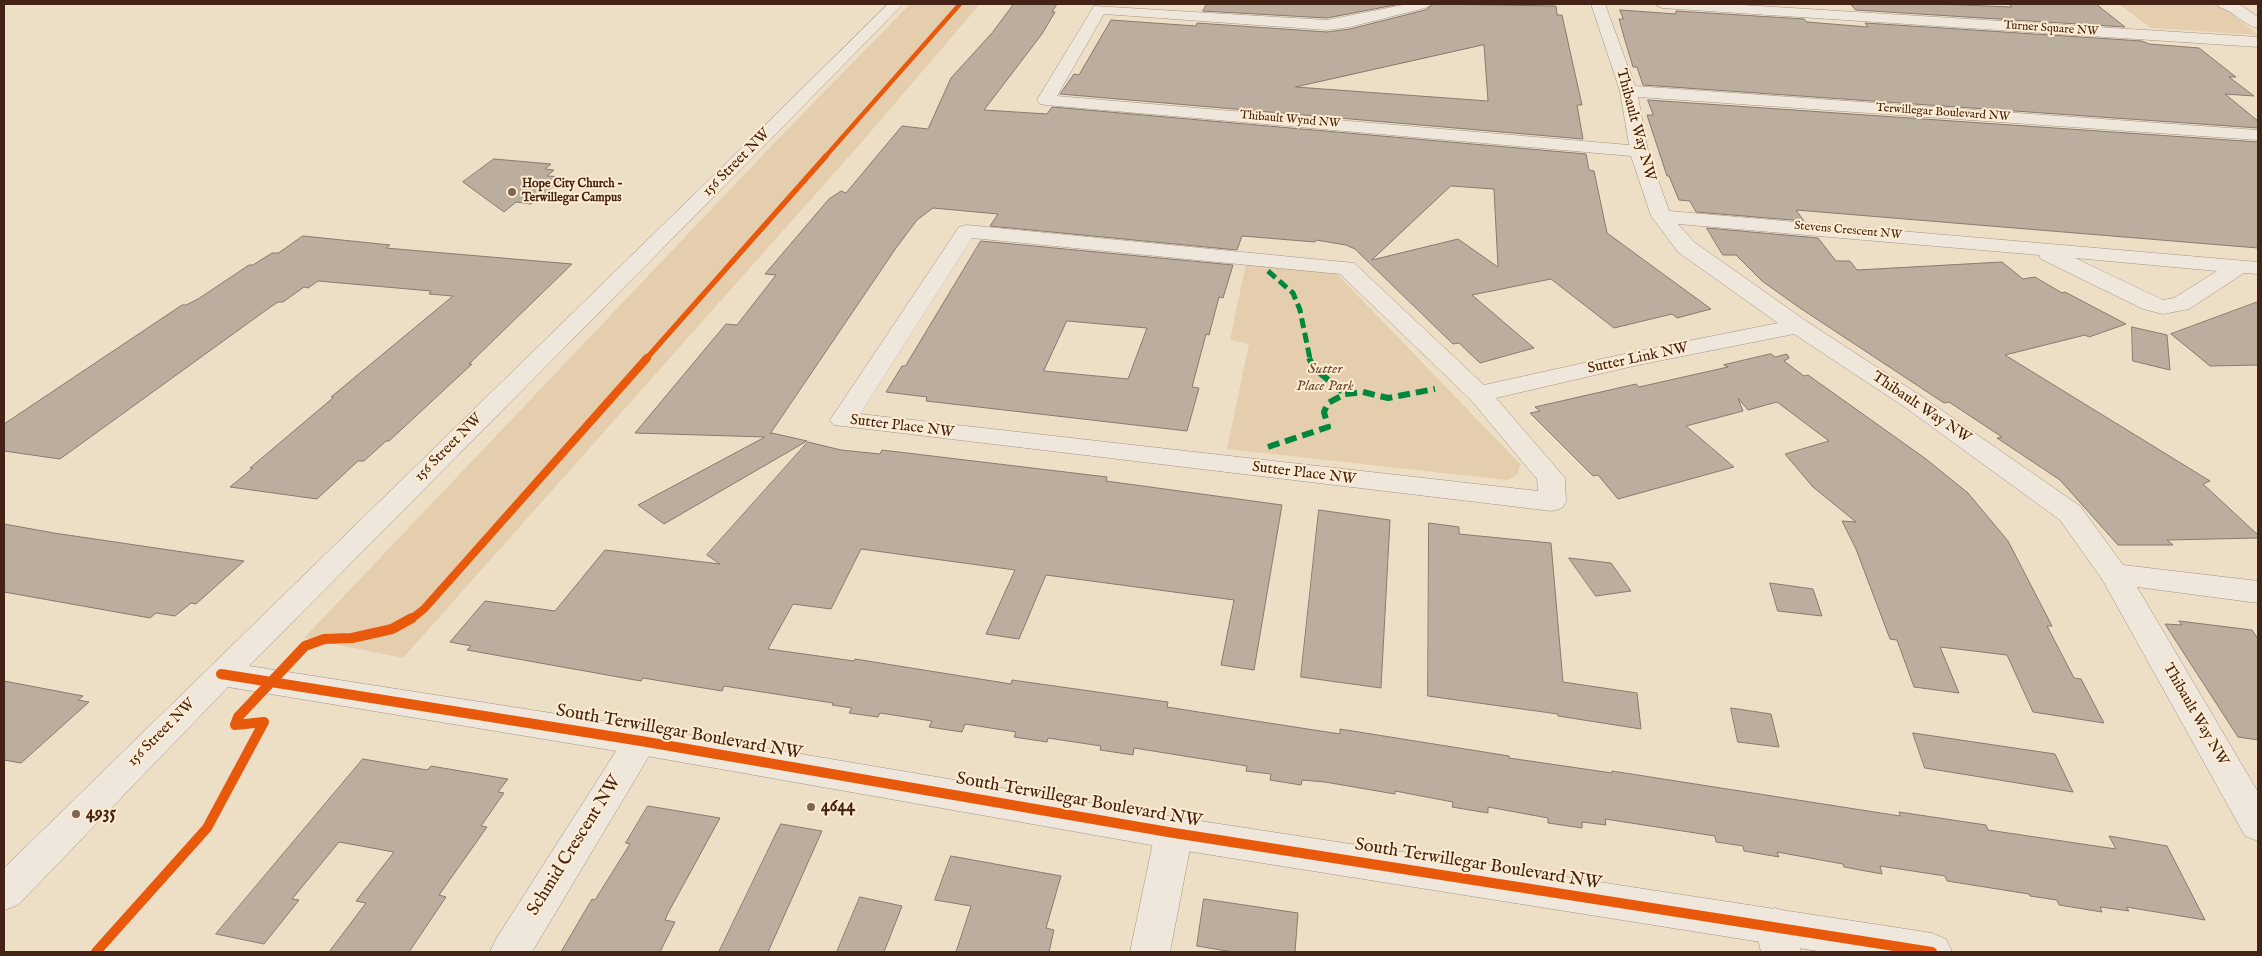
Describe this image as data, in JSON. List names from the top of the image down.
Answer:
{
  "streets": {
    "street": [
      "Turner Square NW",
      "Terwillegar Boulevard NW",
      "Thibault Wynd NW",
      "Thibault Way NW",
      "156 Street NW",
      "Stevens Crescent NW",
      "Sutter Link NW",
      "Sutter Place NW",
      "South Terwillegar Boulevard NW",
      "Schmid Crescent NW"
    ]
  },
  "crossings": [
    ["Terwillegar Boulevard NW", "Thibault Way NW"],
    ["Thibault Wynd NW", "Thibault Way NW"],
    ["Thibault Way NW", "Stevens Crescent NW"],
    ["Thibault Way NW", "Sutter Link NW"],
    ["156 Street NW", "South Terwillegar Boulevard NW"],
    ["Sutter Link NW", "Sutter Place NW"],
    ["South Terwillegar Boulevard NW", "Schmid Crescent NW"]
  ],
  "parks": ["Sutter Place Park"],
  "places": ["Hope City Church - Terwillegar Campus", "4644", "4935"]
}
